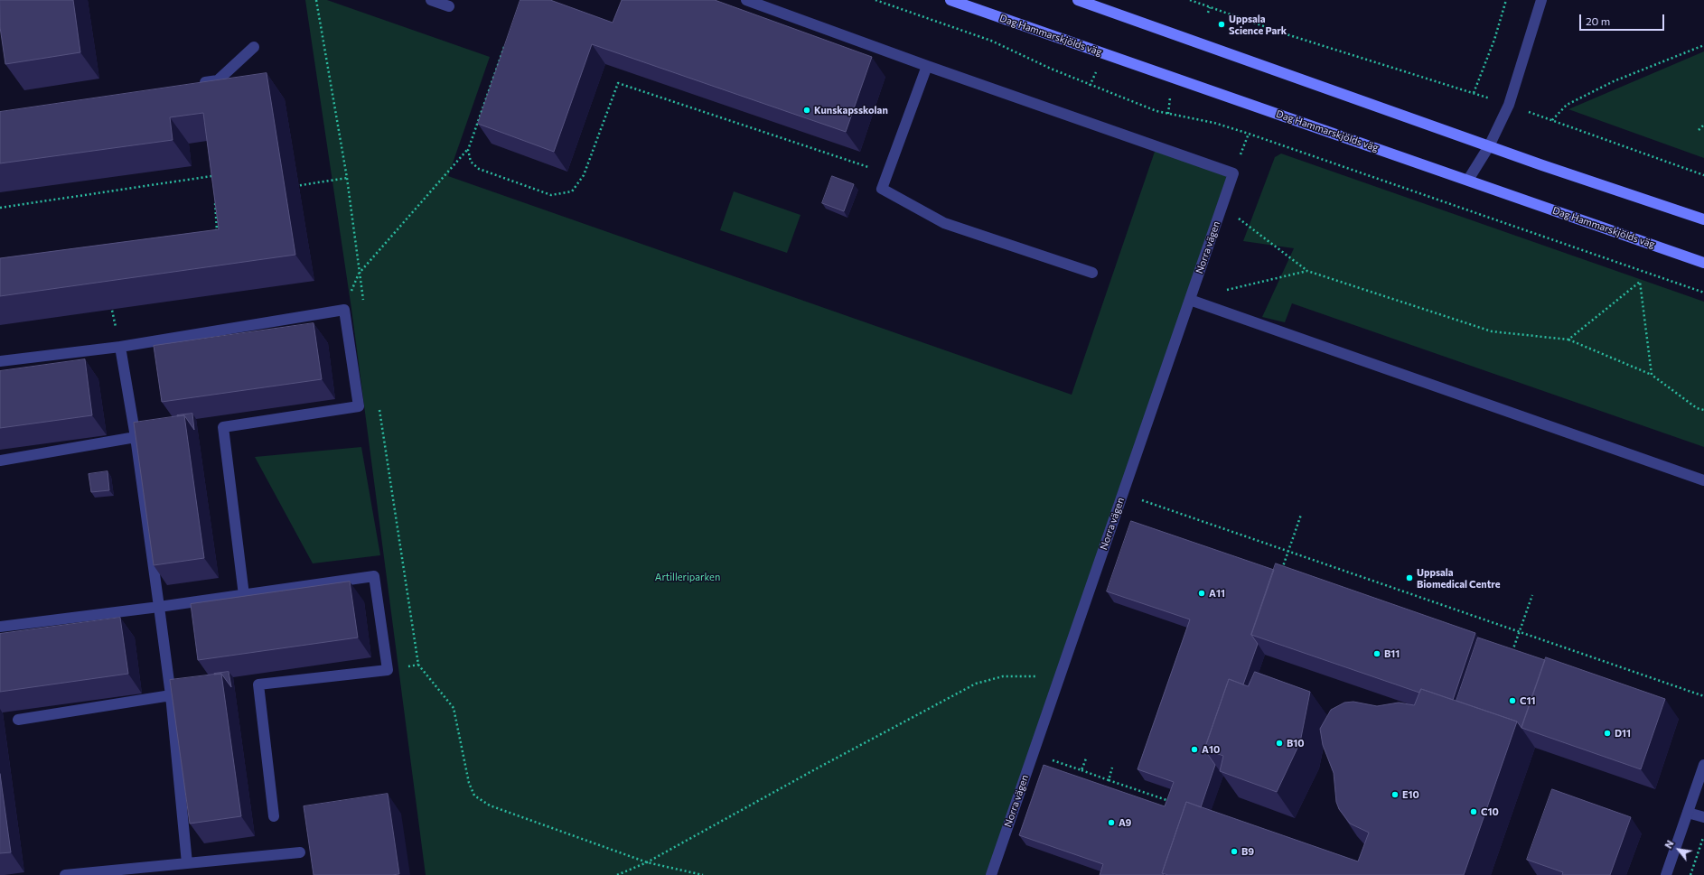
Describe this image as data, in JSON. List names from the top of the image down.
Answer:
{
  "streets": {
    "main road": ["Dag Hammarskjölds väg"],
    "street": ["Norra vägen"]
  },
  "parks": ["Artilleriparken"],
  "places": [
    "Uppsala Science Park",
    "Kunskapsskolan",
    "Uppsala Biomedical Centre",
    "A11",
    "B11",
    "C11",
    "D11",
    "B10",
    "A10",
    "E10",
    "C10",
    "A9",
    "B9"
  ],
  "scale_bar": "20 m",
  "north": "top left"
}
